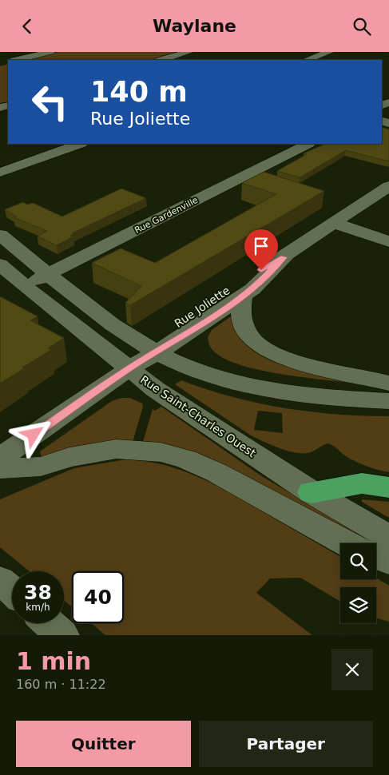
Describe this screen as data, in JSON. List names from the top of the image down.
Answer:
{
  "streets": {
    "street": ["Rue Gardenville", "Rue Joliette", "Rue Saint-Charles Ouest"]
  },
  "crossings": [
    ["Rue Gardenville", "Rue Saint-Charles Ouest"],
    ["Rue Joliette", "Rue Saint-Charles Ouest"]
  ],
  "page": {
    "header": "Waylane",
    "turn": ["140 m", "Rue Joliette"],
    "speed": "38 km/h",
    "limit": "40",
    "heading": ["1 min", "160 m · 11:22"],
    "buttons": ["Quitter", "Partager"]
  }
}
